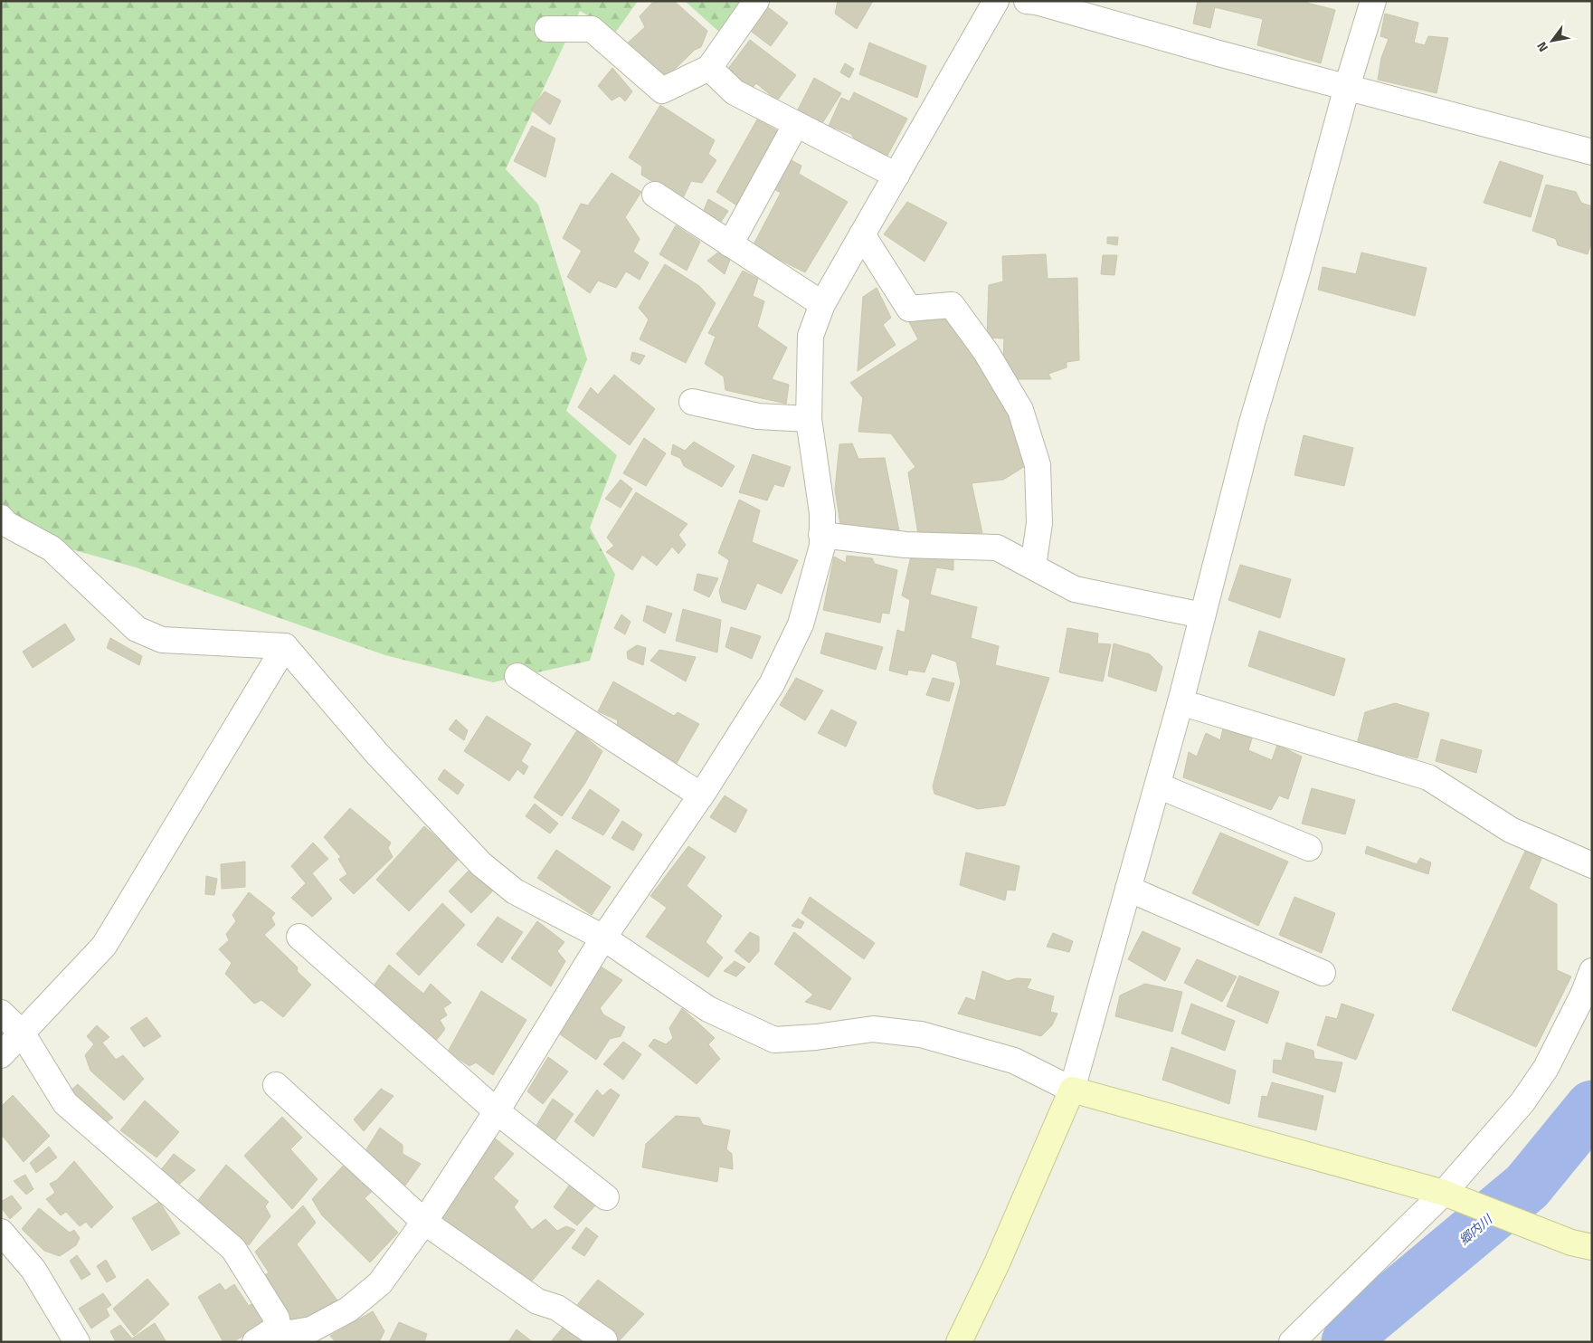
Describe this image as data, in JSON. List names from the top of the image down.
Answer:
{
  "water": ["郷内川"],
  "north": "bottom left"
}
